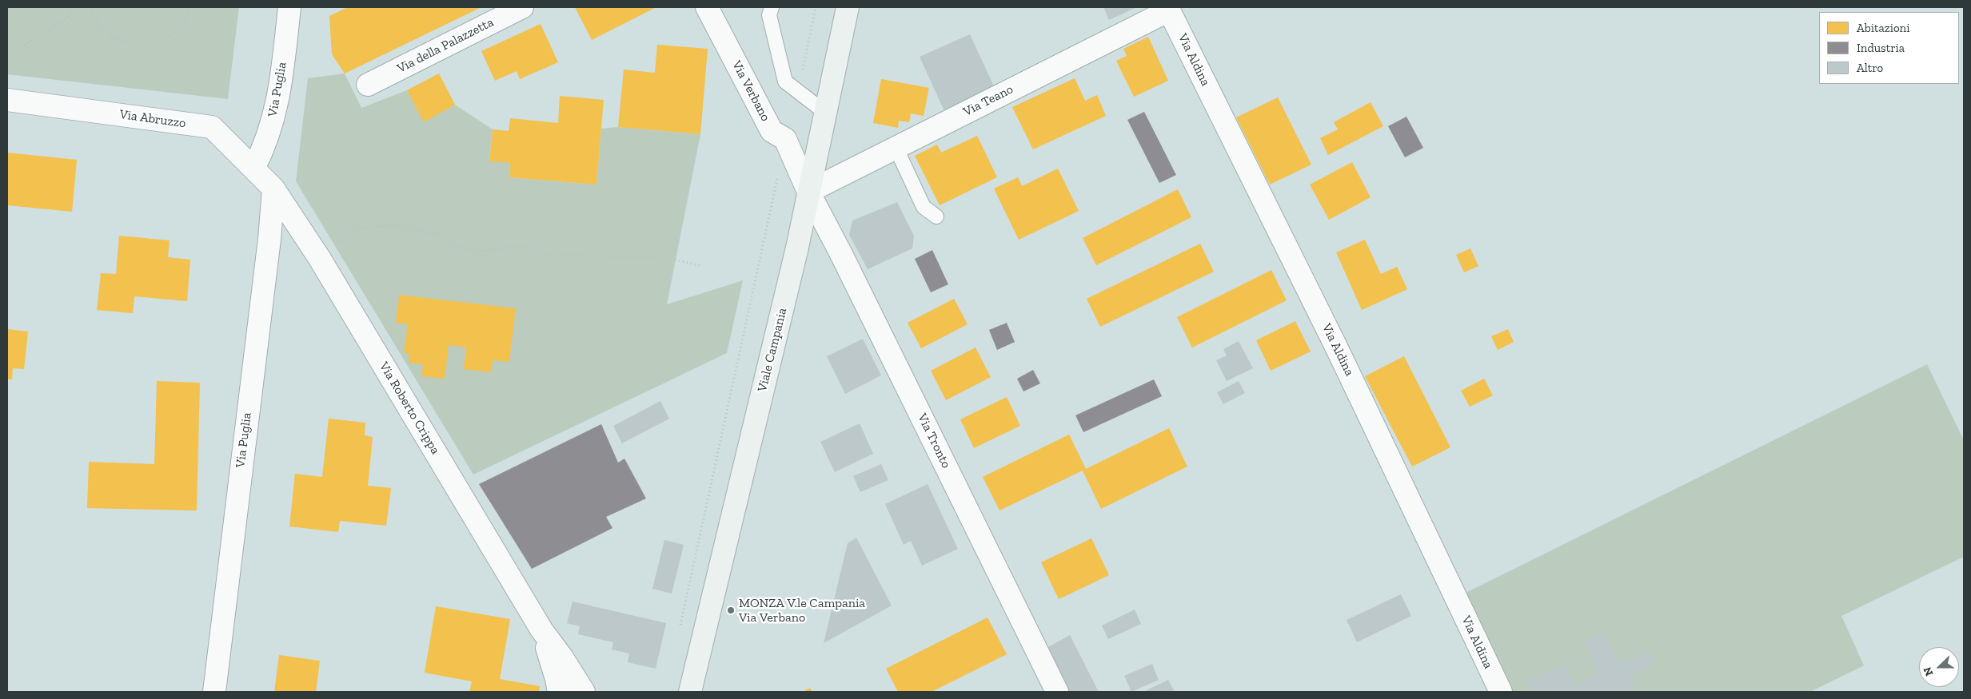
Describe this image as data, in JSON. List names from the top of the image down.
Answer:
{
  "streets": {
    "street": [
      "Via della Palazzetta",
      "Via Aldina",
      "Via Puglia",
      "Via Verbano",
      "Via Teano",
      "Via Abruzzo",
      "Viale Campania",
      "Via Roberto Crippa",
      "Via Tronto"
    ]
  },
  "crossings": [
    ["Via Aldina", "Via Teano"],
    ["Via Puglia", "Via Abruzzo"],
    ["Via Puglia", "Via Roberto Crippa"],
    ["Via Verbano", "Via Teano"],
    ["Via Verbano", "Viale Campania"],
    ["Via Verbano", "Via Tronto"],
    ["Via Teano", "Viale Campania"],
    ["Via Teano", "Via Tronto"],
    ["Via Abruzzo", "Via Roberto Crippa"],
    ["Viale Campania", "Via Tronto"]
  ],
  "places": ["MONZA V.le Campania Via Verbano"],
  "legend": ["Abitazioni", "Industria", "Altro"],
  "north": "left"
}
